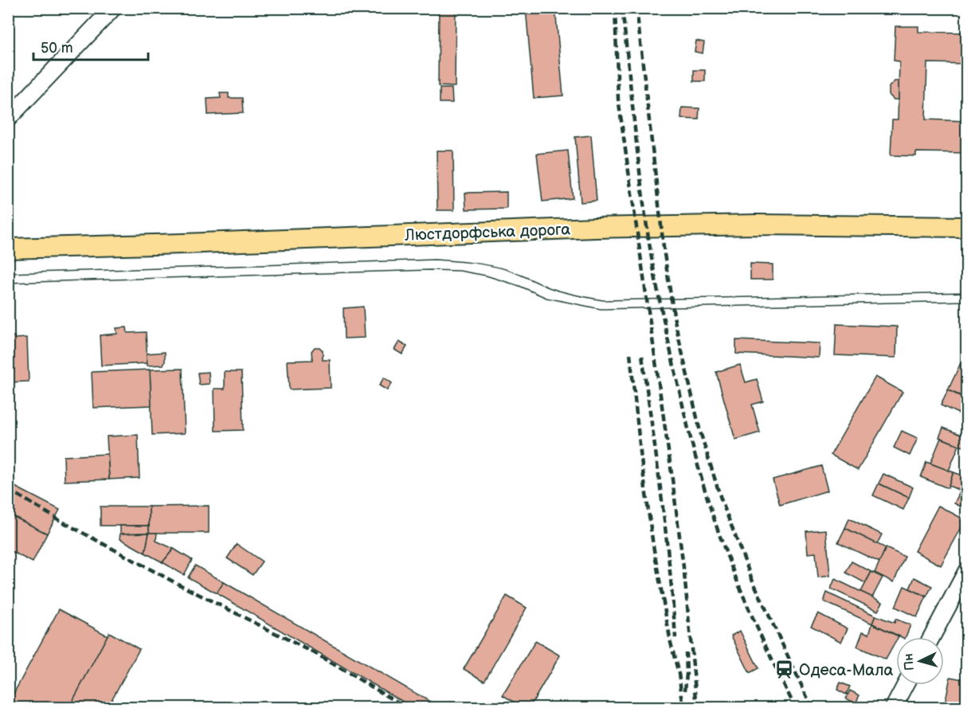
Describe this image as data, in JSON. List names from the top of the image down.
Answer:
{
  "streets": {
    "main road": ["Люстдорфська дорога"]
  },
  "places": {
    "station": ["Одеса-Мала"]
  },
  "scale_bar": "50 m",
  "north": "left"
}
